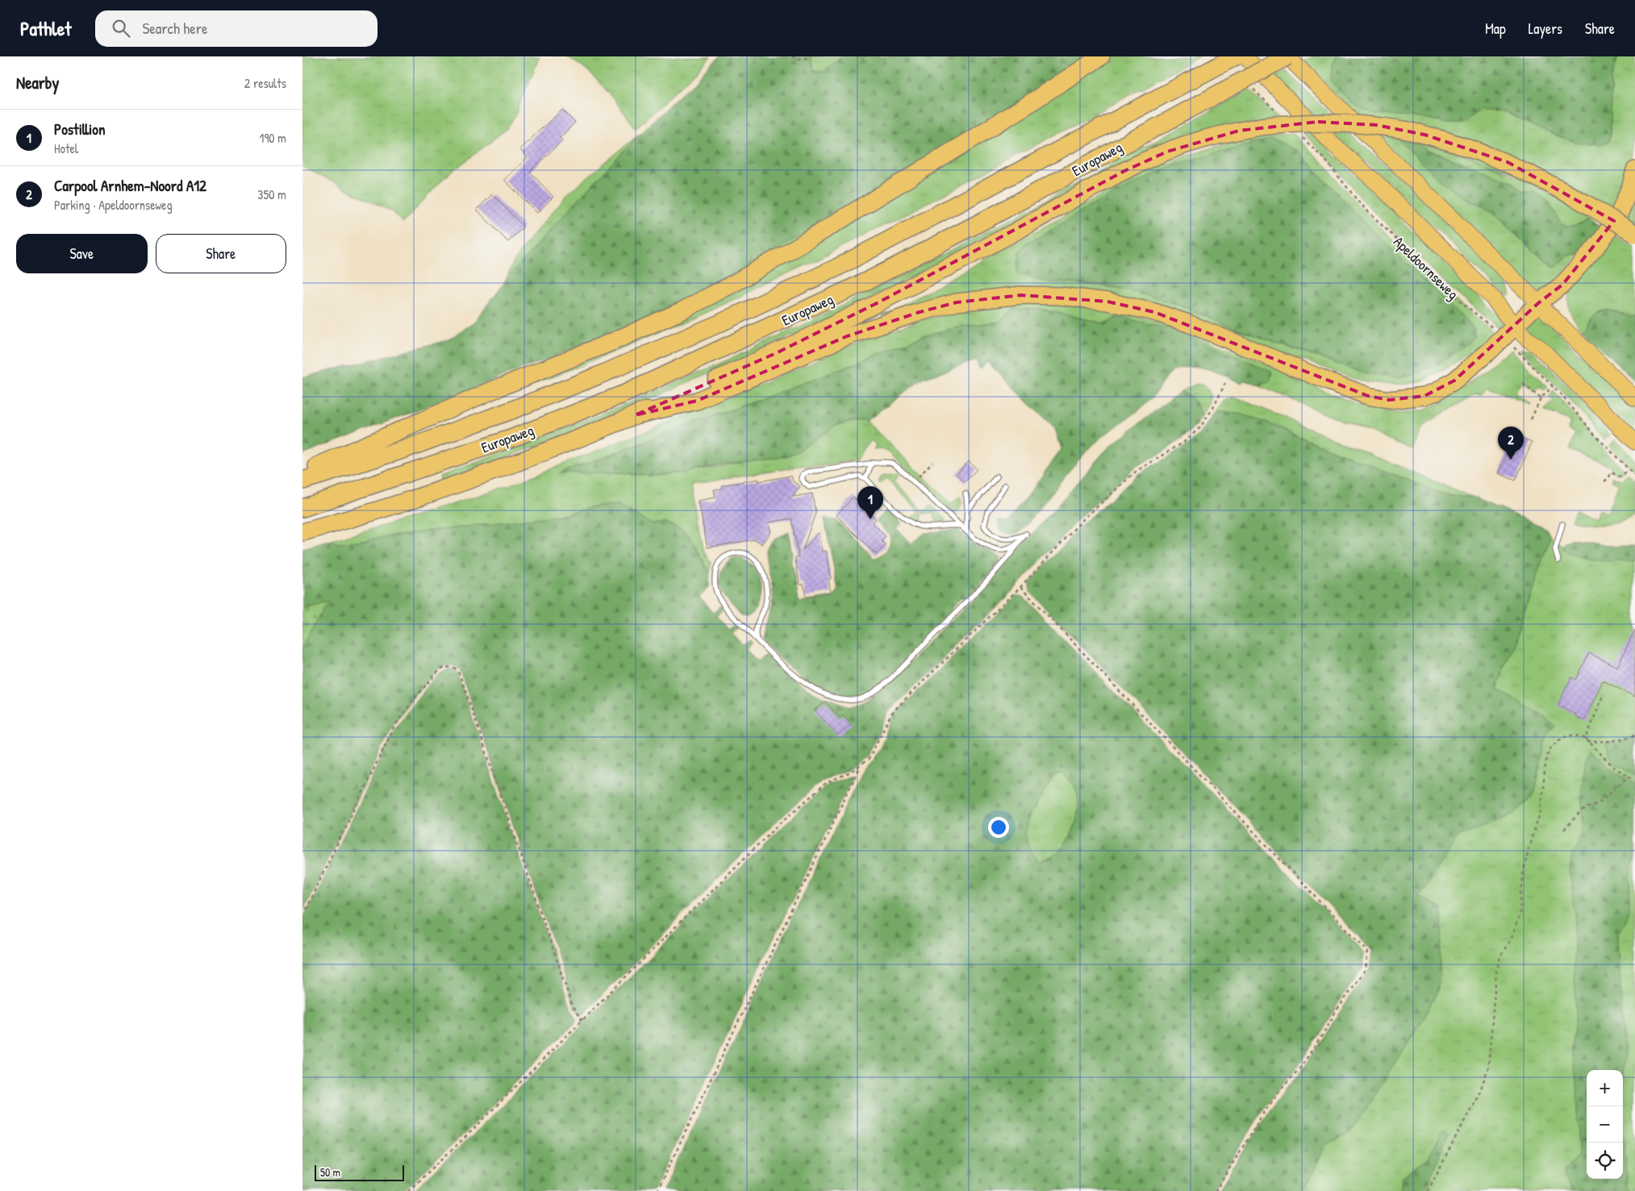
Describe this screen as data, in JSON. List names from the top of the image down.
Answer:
{
  "streets": {
    "highway": ["Europaweg"],
    "main road": ["Apeldoornseweg"]
  },
  "scale_bar": "50 m",
  "page": {
    "header": "Pathlet",
    "search": "Search here",
    "nav": ["Map", "Layers", "Share"],
    "heading": ["Nearby", "2 results"],
    "list": [
      {
        "mark": "1",
        "name": "Postillion",
        "note": "Hotel",
        "value": "190 m"
      },
      {
        "mark": "2",
        "name": "Carpool Arnhem-Noord A12",
        "note": "Parking · Apeldoornseweg",
        "value": "350 m"
      }
    ],
    "buttons": ["Save", "Share"],
    "pins": ["2", "1"],
    "map_buttons": ["+", "−"],
    "scale": "50 m"
  }
}
